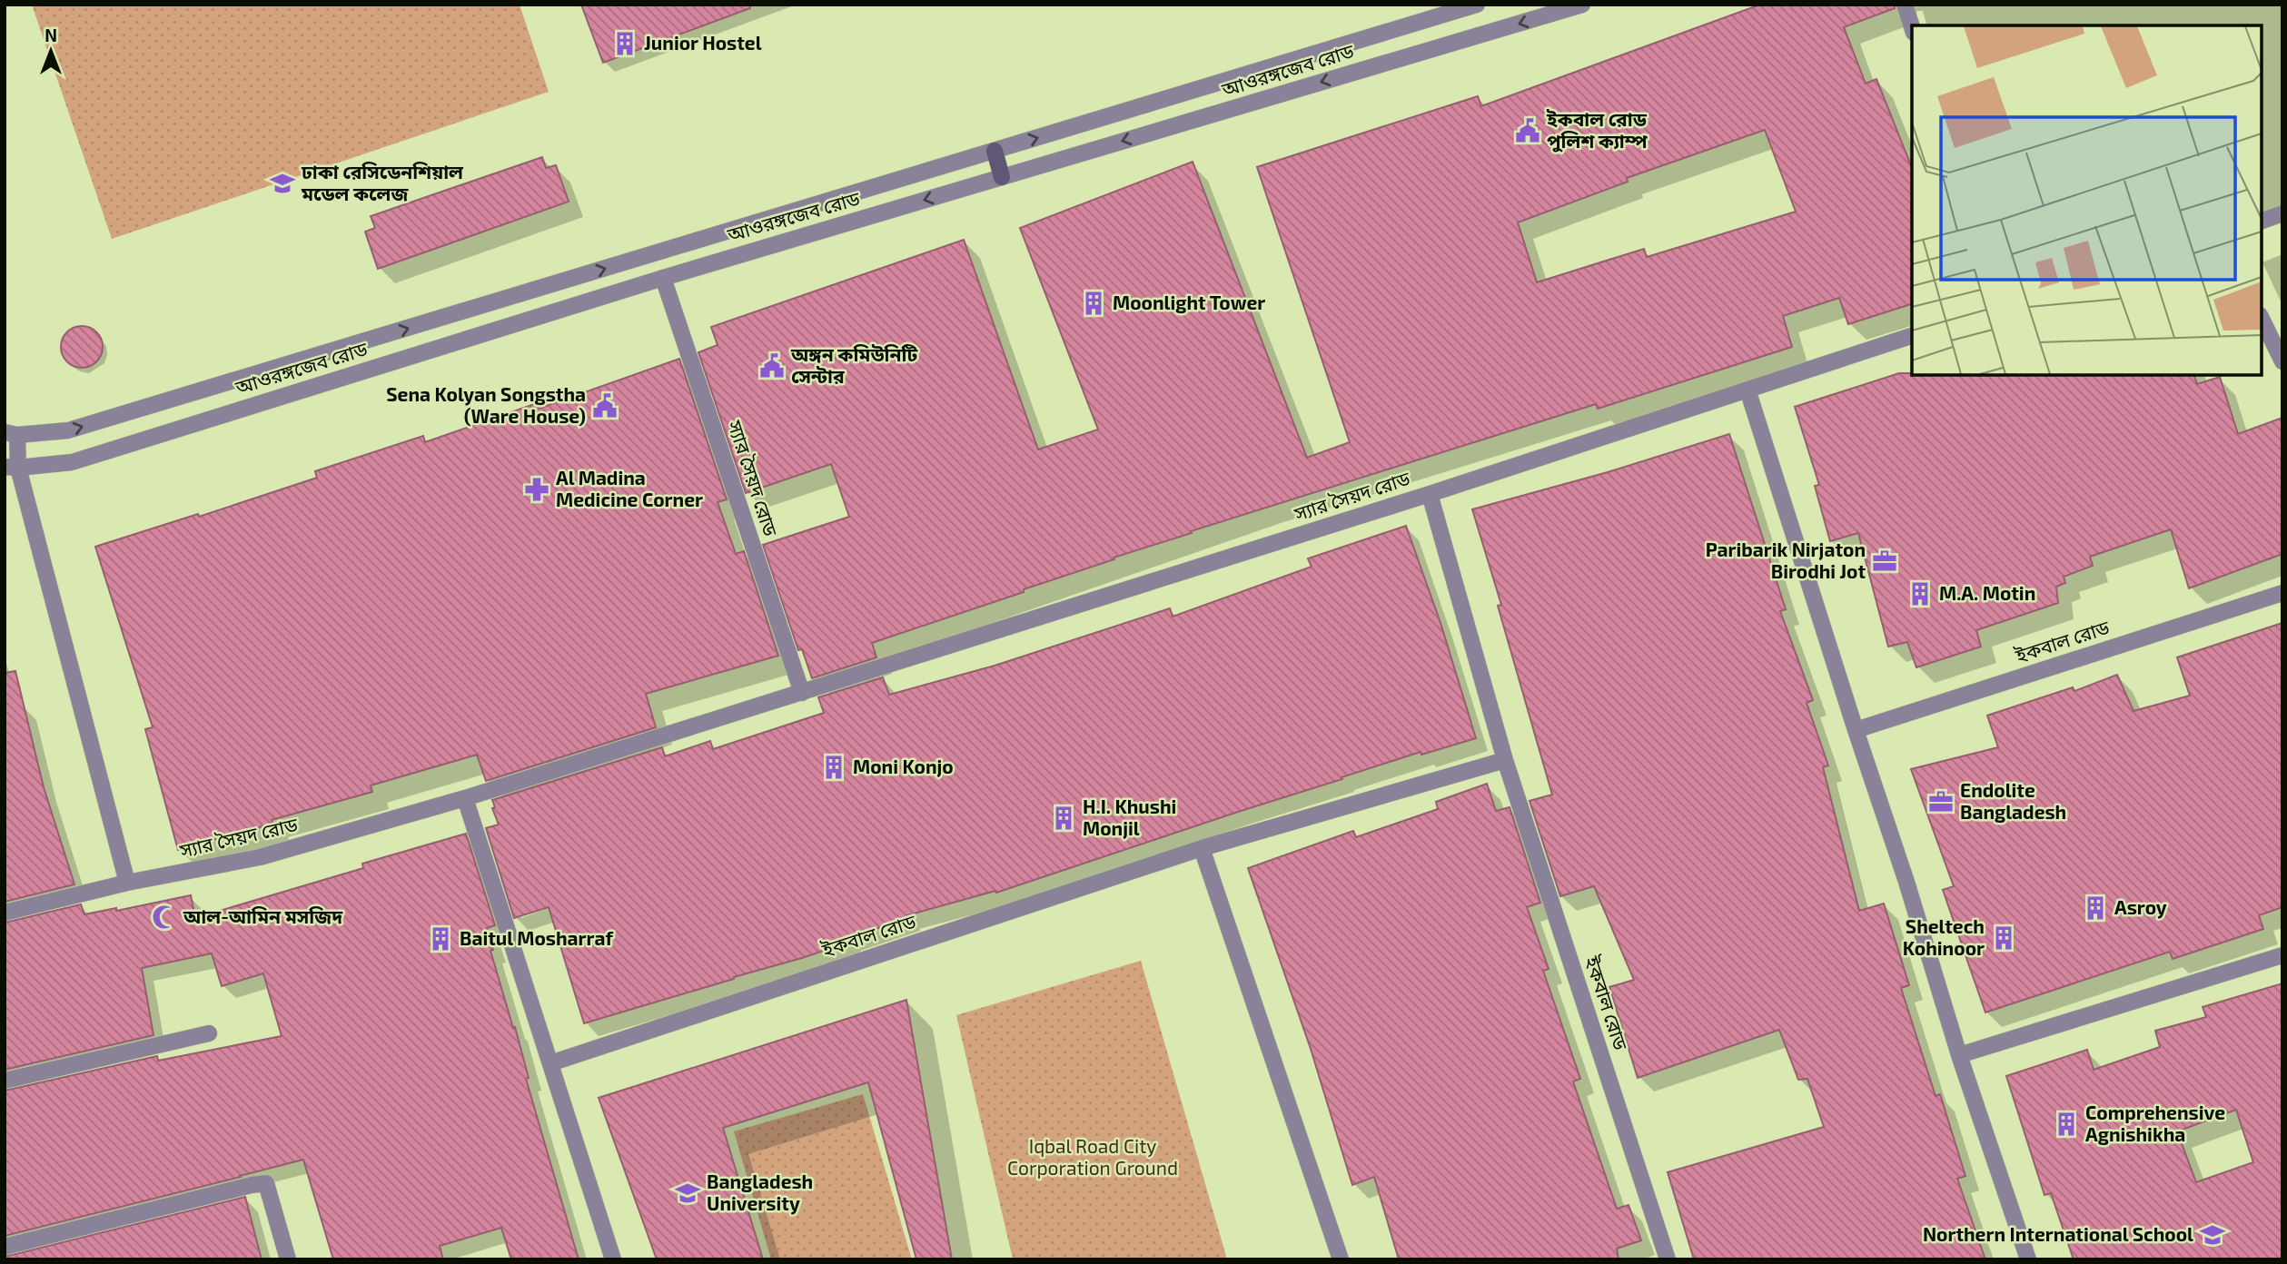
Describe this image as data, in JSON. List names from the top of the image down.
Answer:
{
  "streets": {
    "street": ["আওরঙ্গজেব রোড", "স্যার সৈয়দ রোড", "ইকবাল রোড"]
  },
  "crossings": [
    ["আওরঙ্গজেব রোড", "স্যার সৈয়দ রোড"],
    ["স্যার সৈয়দ রোড", "ইকবাল রোড"]
  ],
  "parks": ["Iqbal Road City Corporation Ground"],
  "places": {
    "building": [
      "Junior Hostel",
      "Moonlight Tower",
      "M.A. Motin",
      "Moni Konjo",
      "H.I. Khushi Monjil",
      "Asroy",
      "Sheltech Kohinoor",
      "Baitul Mosharraf",
      "Comprehensive Agnishikha"
    ],
    "public building": ["ইকবাল রোড পুলিশ ক্যাম্প", "অঙ্গন কমিউনিটি সেন্টার", "Sena Kolyan Songstha (Ware House)"],
    "school or university": ["ঢাকা রেসিডেনশিয়াল মডেল কলেজ", "Bangladesh University", "Northern International School"],
    "pharmacy": ["Al Madina Medicine Corner"],
    "office": ["Paribarik Nirjaton Birodhi Jot", "Endolite Bangladesh"],
    "mosque": ["আল-আমিন মসজিদ"]
  },
  "north": "top"
}
